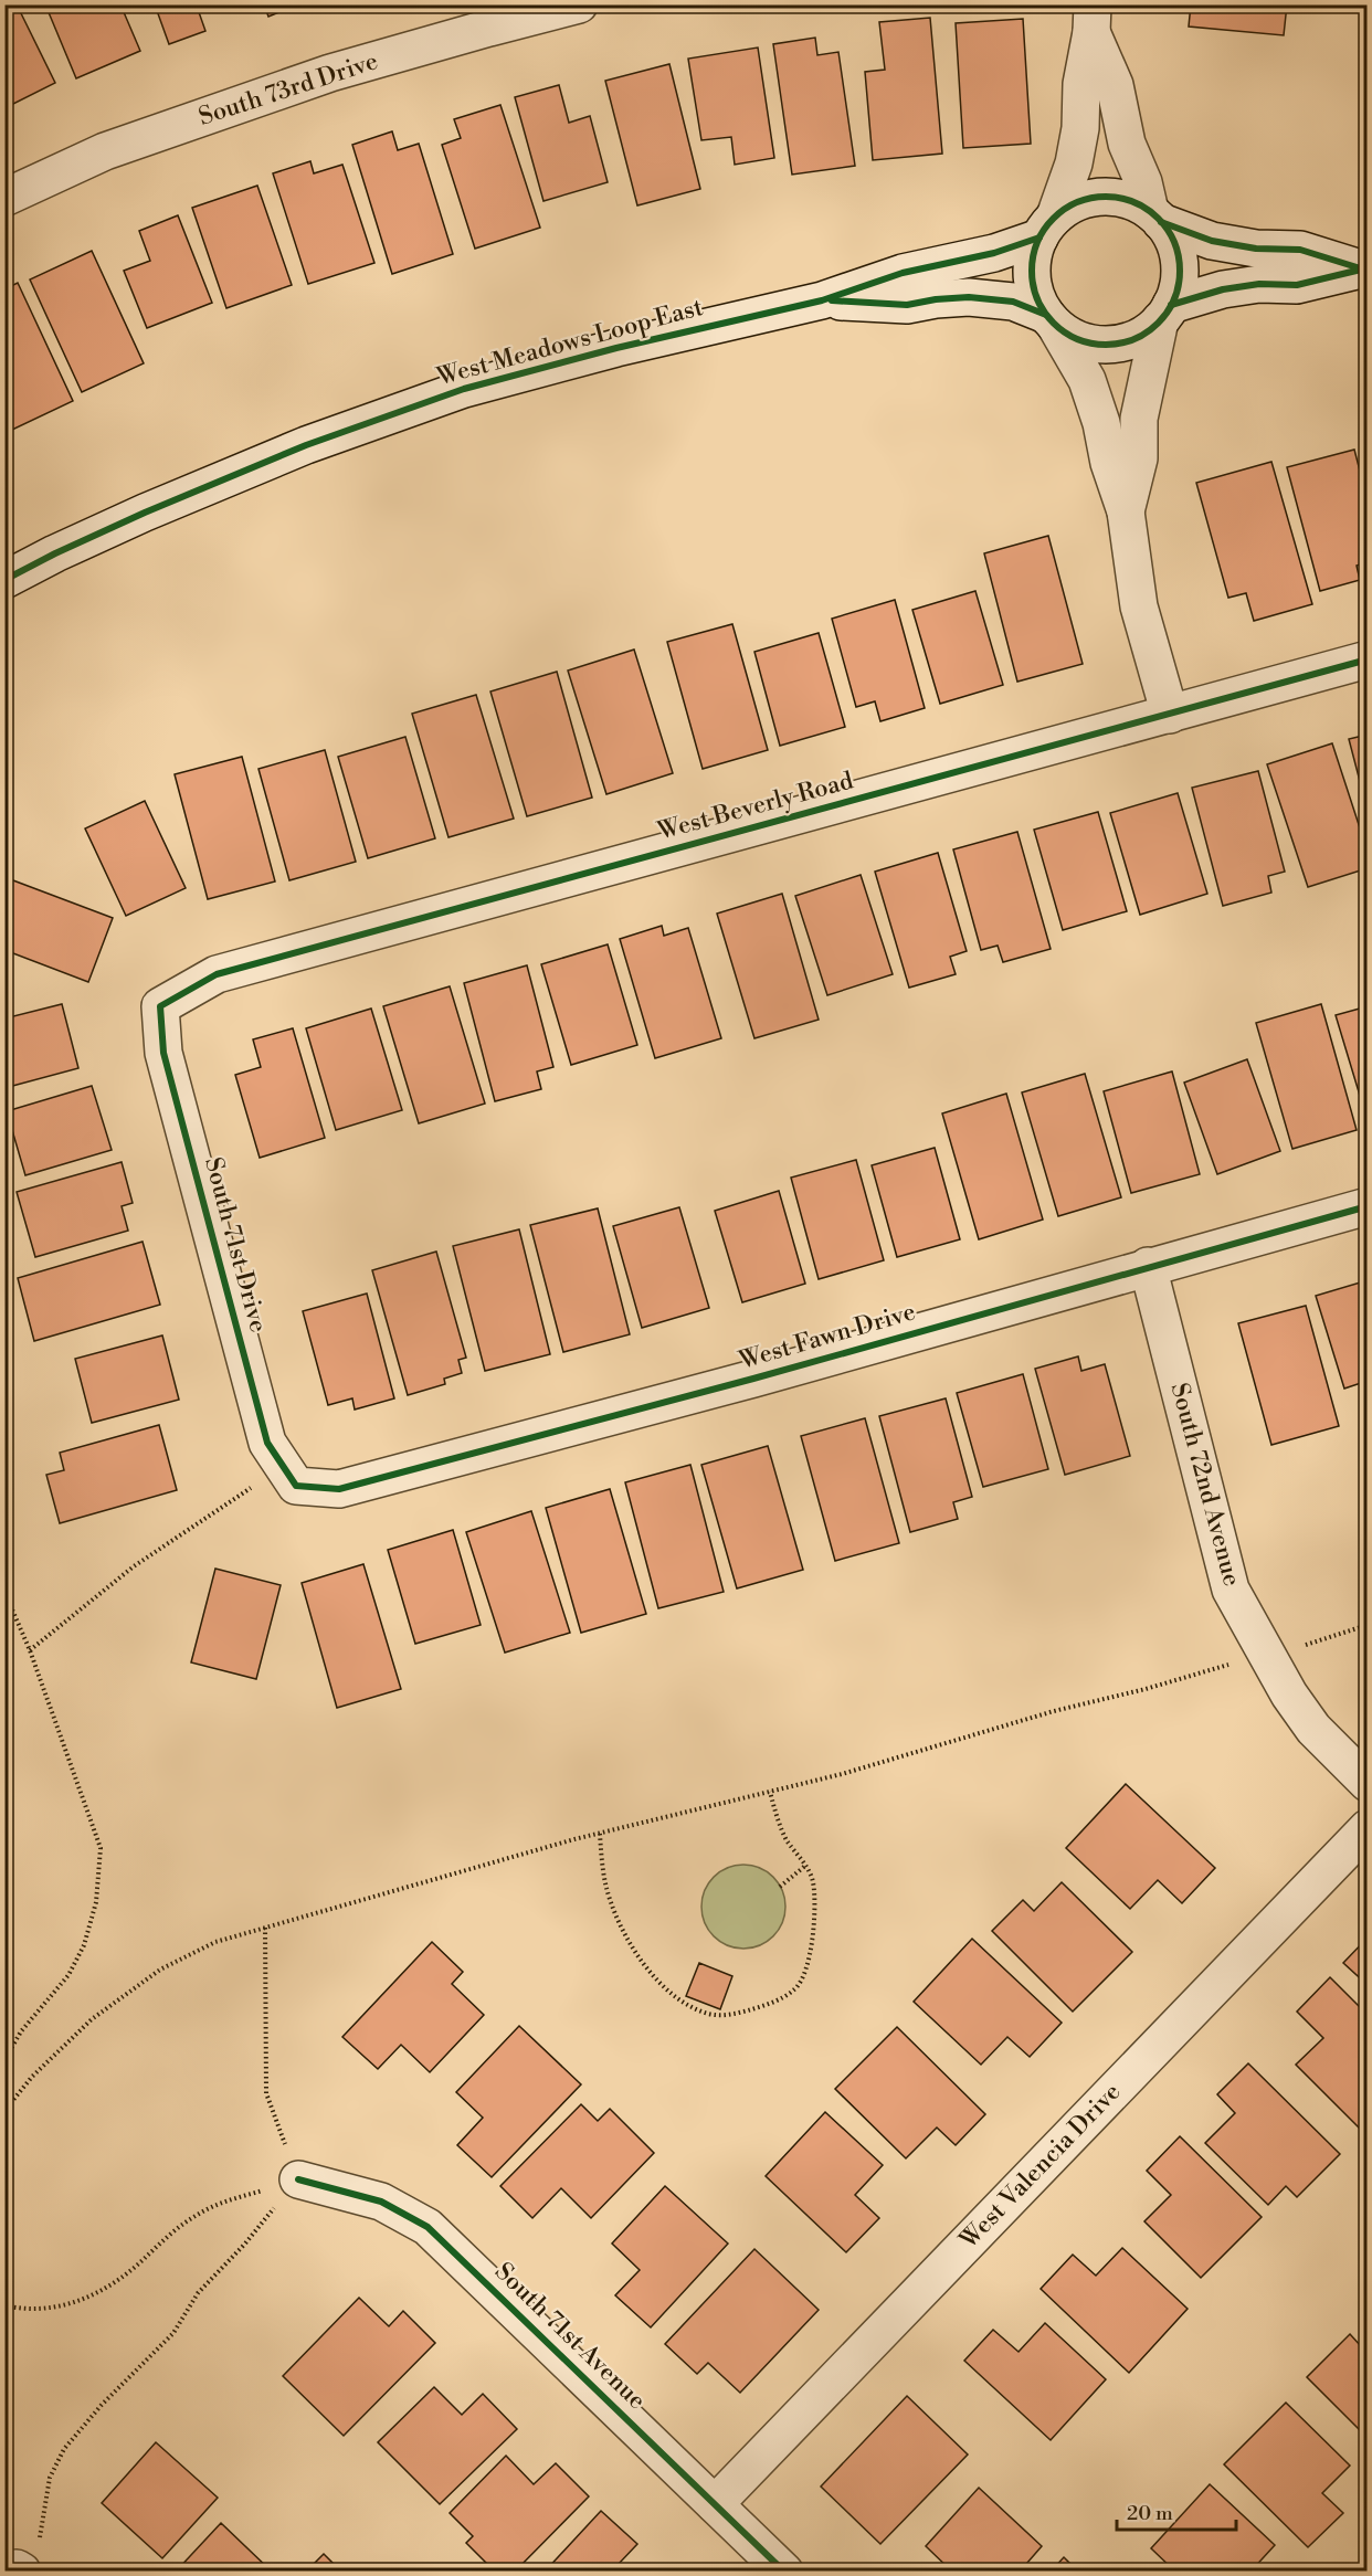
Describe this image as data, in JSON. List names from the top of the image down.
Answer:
{
  "streets": {
    "street": [
      "South 73rd Drive",
      "West Meadows Loop East",
      "West Beverly Road",
      "South 71st Drive",
      "West Fawn Drive",
      "South 72nd Avenue",
      "West Valencia Drive",
      "South 71st Avenue"
    ]
  },
  "crossings": [
    ["West Beverly Road", "South 71st Drive"],
    ["South 71st Drive", "West Fawn Drive"],
    ["West Fawn Drive", "South 72nd Avenue"],
    ["West Valencia Drive", "South 71st Avenue"]
  ],
  "scale_bar": "20 m"
}
